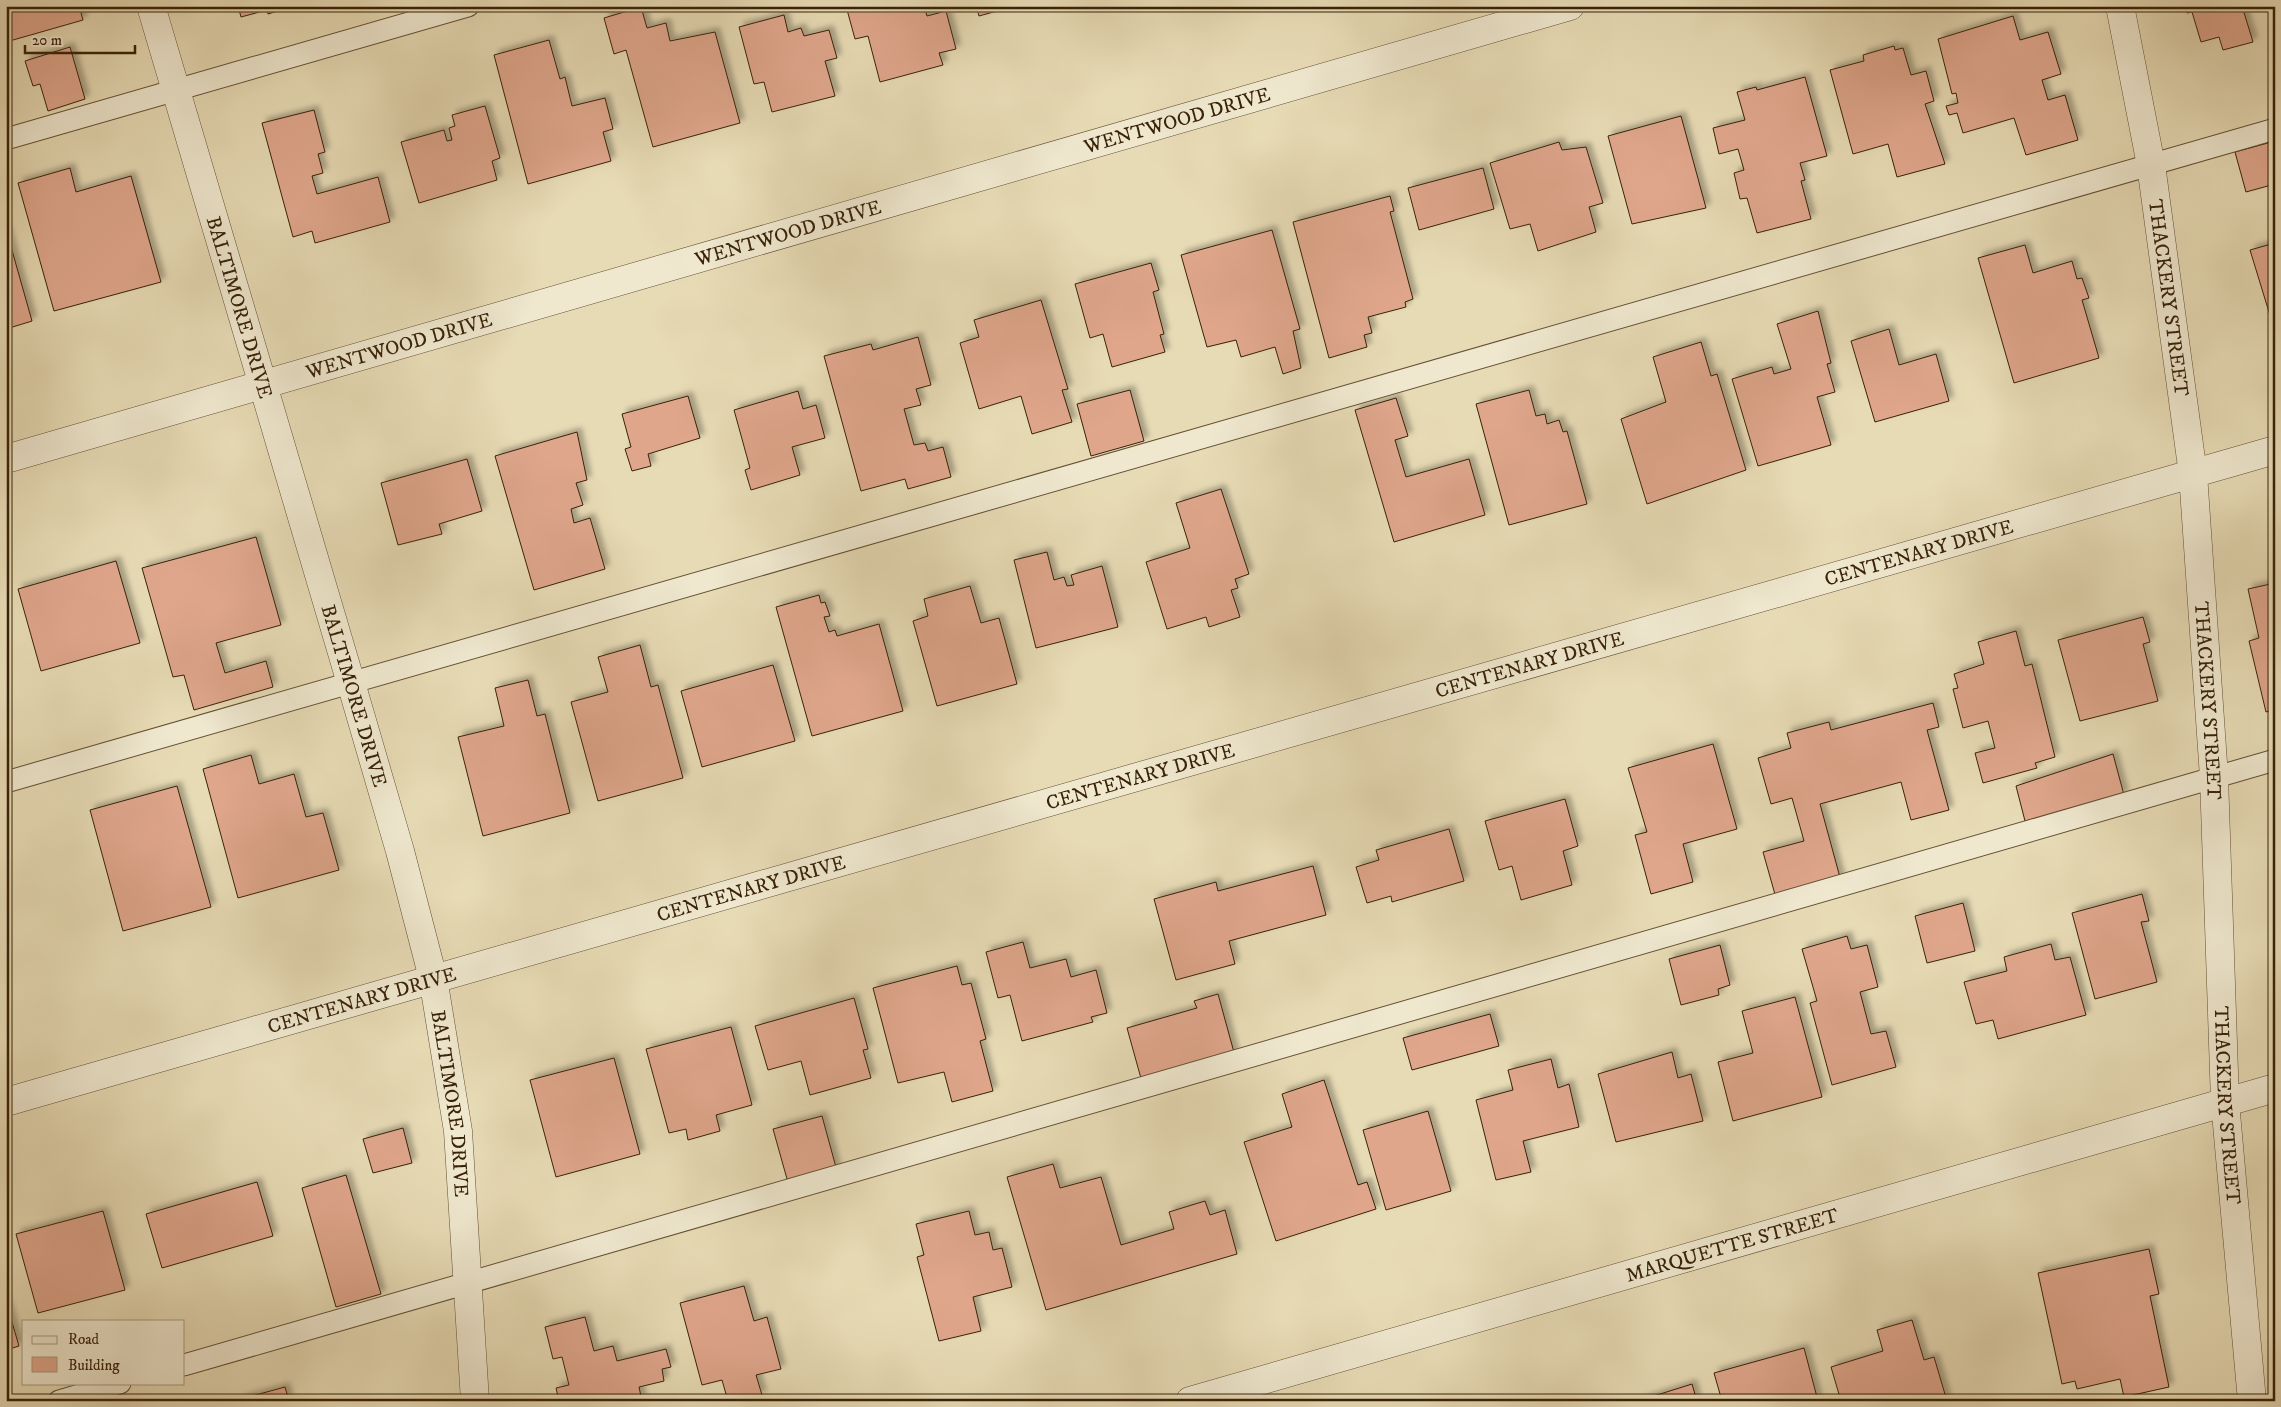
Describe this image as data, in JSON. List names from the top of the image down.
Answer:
{
  "streets": {
    "street": [
      "WENTWOOD DRIVE",
      "THACKERY STREET",
      "BALTIMORE DRIVE",
      "CENTENARY DRIVE",
      "MARQUETTE STREET"
    ]
  },
  "crossings": [
    ["WENTWOOD DRIVE", "BALTIMORE DRIVE"],
    ["THACKERY STREET", "CENTENARY DRIVE"],
    ["THACKERY STREET", "MARQUETTE STREET"],
    ["BALTIMORE DRIVE", "CENTENARY DRIVE"]
  ],
  "legend": ["Road", "Building"],
  "scale_bar": "20 m"
}
